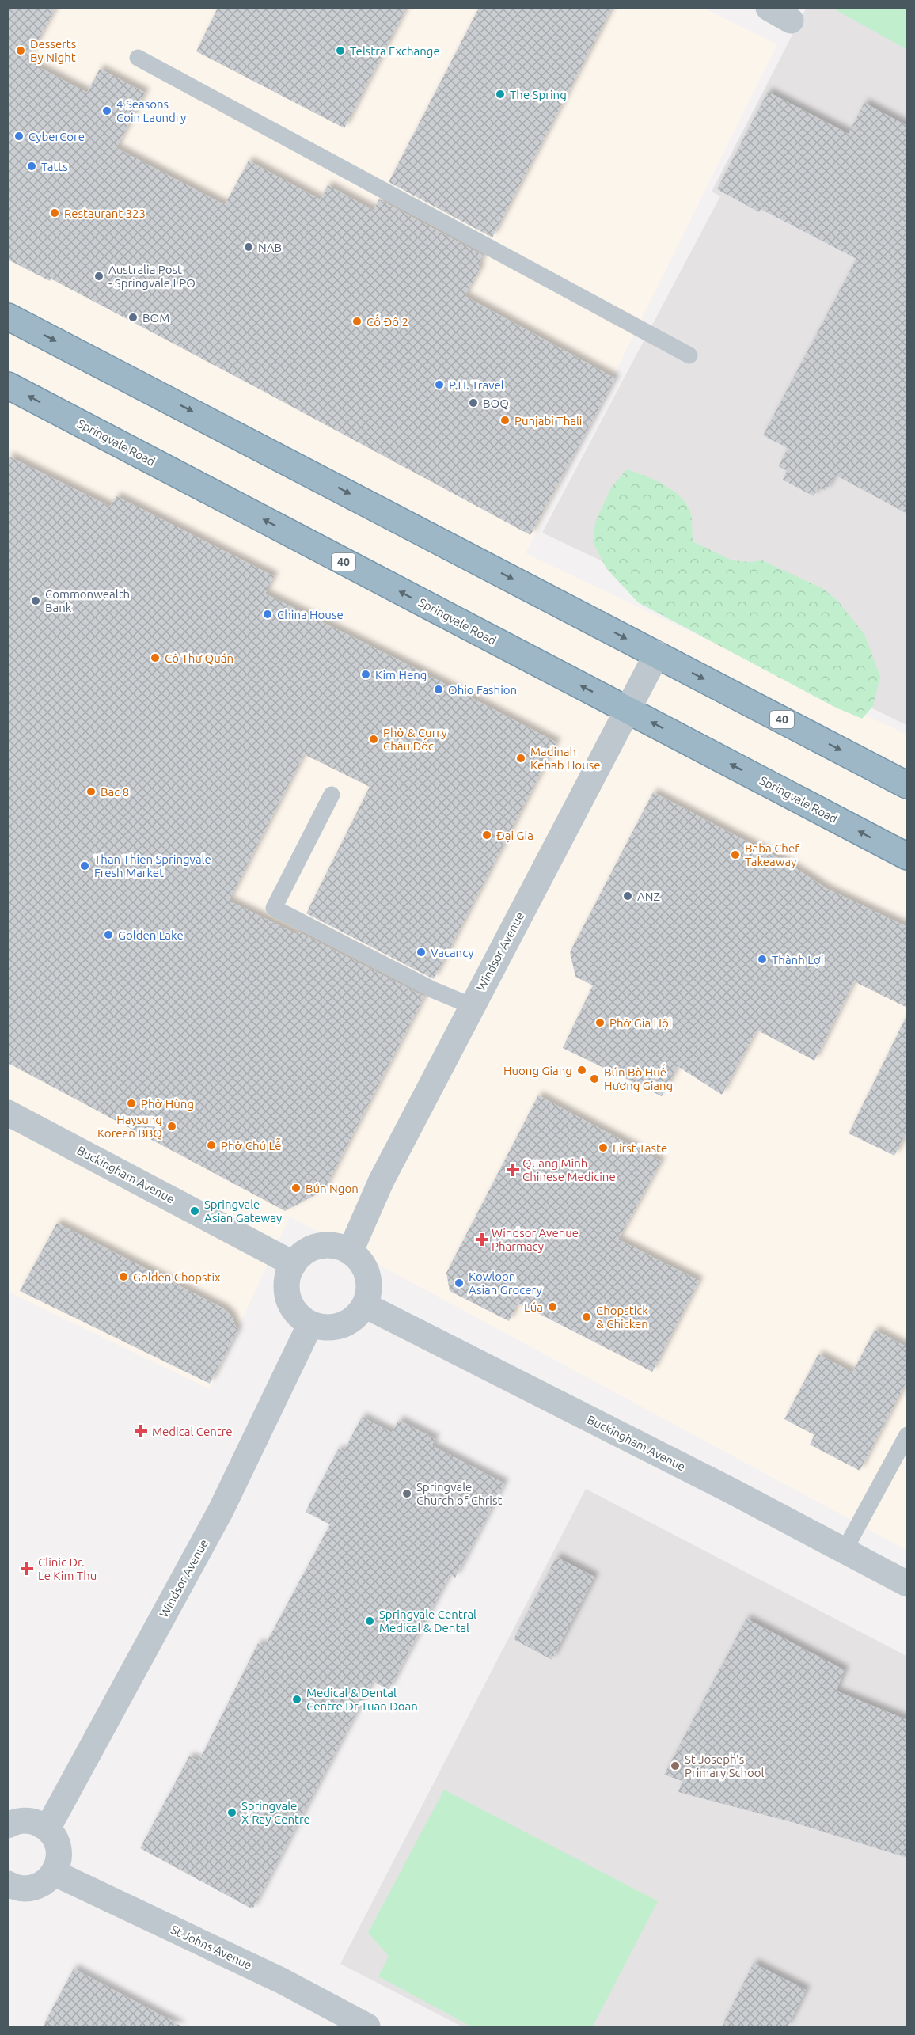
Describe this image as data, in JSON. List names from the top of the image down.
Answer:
{
  "streets": {
    "highway": ["Springvale Road", "40"],
    "street": ["Windsor Avenue", "Buckingham Avenue", "St Johns Avenue"]
  },
  "crossings": [
    ["Springvale Road", "Windsor Avenue"],
    ["40", "Windsor Avenue"],
    ["Windsor Avenue", "Buckingham Avenue"]
  ],
  "places": {
    "other": [
      "Desserts By Night",
      "Telstra Exchange",
      "The Spring",
      "4 Seasons Coin Laundry",
      "CyberCore",
      "Tatts",
      "Restaurant 323",
      "NAB",
      "Australia Post - Springvale LPO",
      "BOM",
      "Cố Đô 2",
      "P.H. Travel",
      "BOQ",
      "Punjabi Thali",
      "Commonwealth Bank",
      "China House",
      "Cô Thư Quán",
      "Kim Heng",
      "Ohio Fashion",
      "Phở & Curry Châu Đốc",
      "Madinah Kebab House",
      "Bac 8",
      "Đại Gia",
      "Baba Chef Takeaway",
      "Than Thien Springvale Fresh Market",
      "ANZ",
      "Golden Lake",
      "Vacancy",
      "Thành Lợi",
      "Phở Gia Hội",
      "Huong Giang",
      "Bún Bò Huế Hương Giang",
      "Phở Hùng",
      "Haysung Korean BBQ",
      "Phở Chú Lễ",
      "First Taste",
      "Bún Ngon",
      "Springvale Asian Gateway",
      "Golden Chopstix",
      "Kowloon Asian Grocery",
      "Lúa",
      "Chopstick & Chicken",
      "Springvale Church of Christ",
      "Springvale Central Medical & Dental",
      "Medical & Dental Centre Dr Tuan Doan",
      "St Joseph's Primary School",
      "Springvale X-Ray Centre"
    ],
    "health": [
      "Quang Minh Chinese Medicine",
      "Windsor Avenue Pharmacy",
      "Medical Centre",
      "Clinic Dr. Le Kim Thu"
    ]
  }
}
